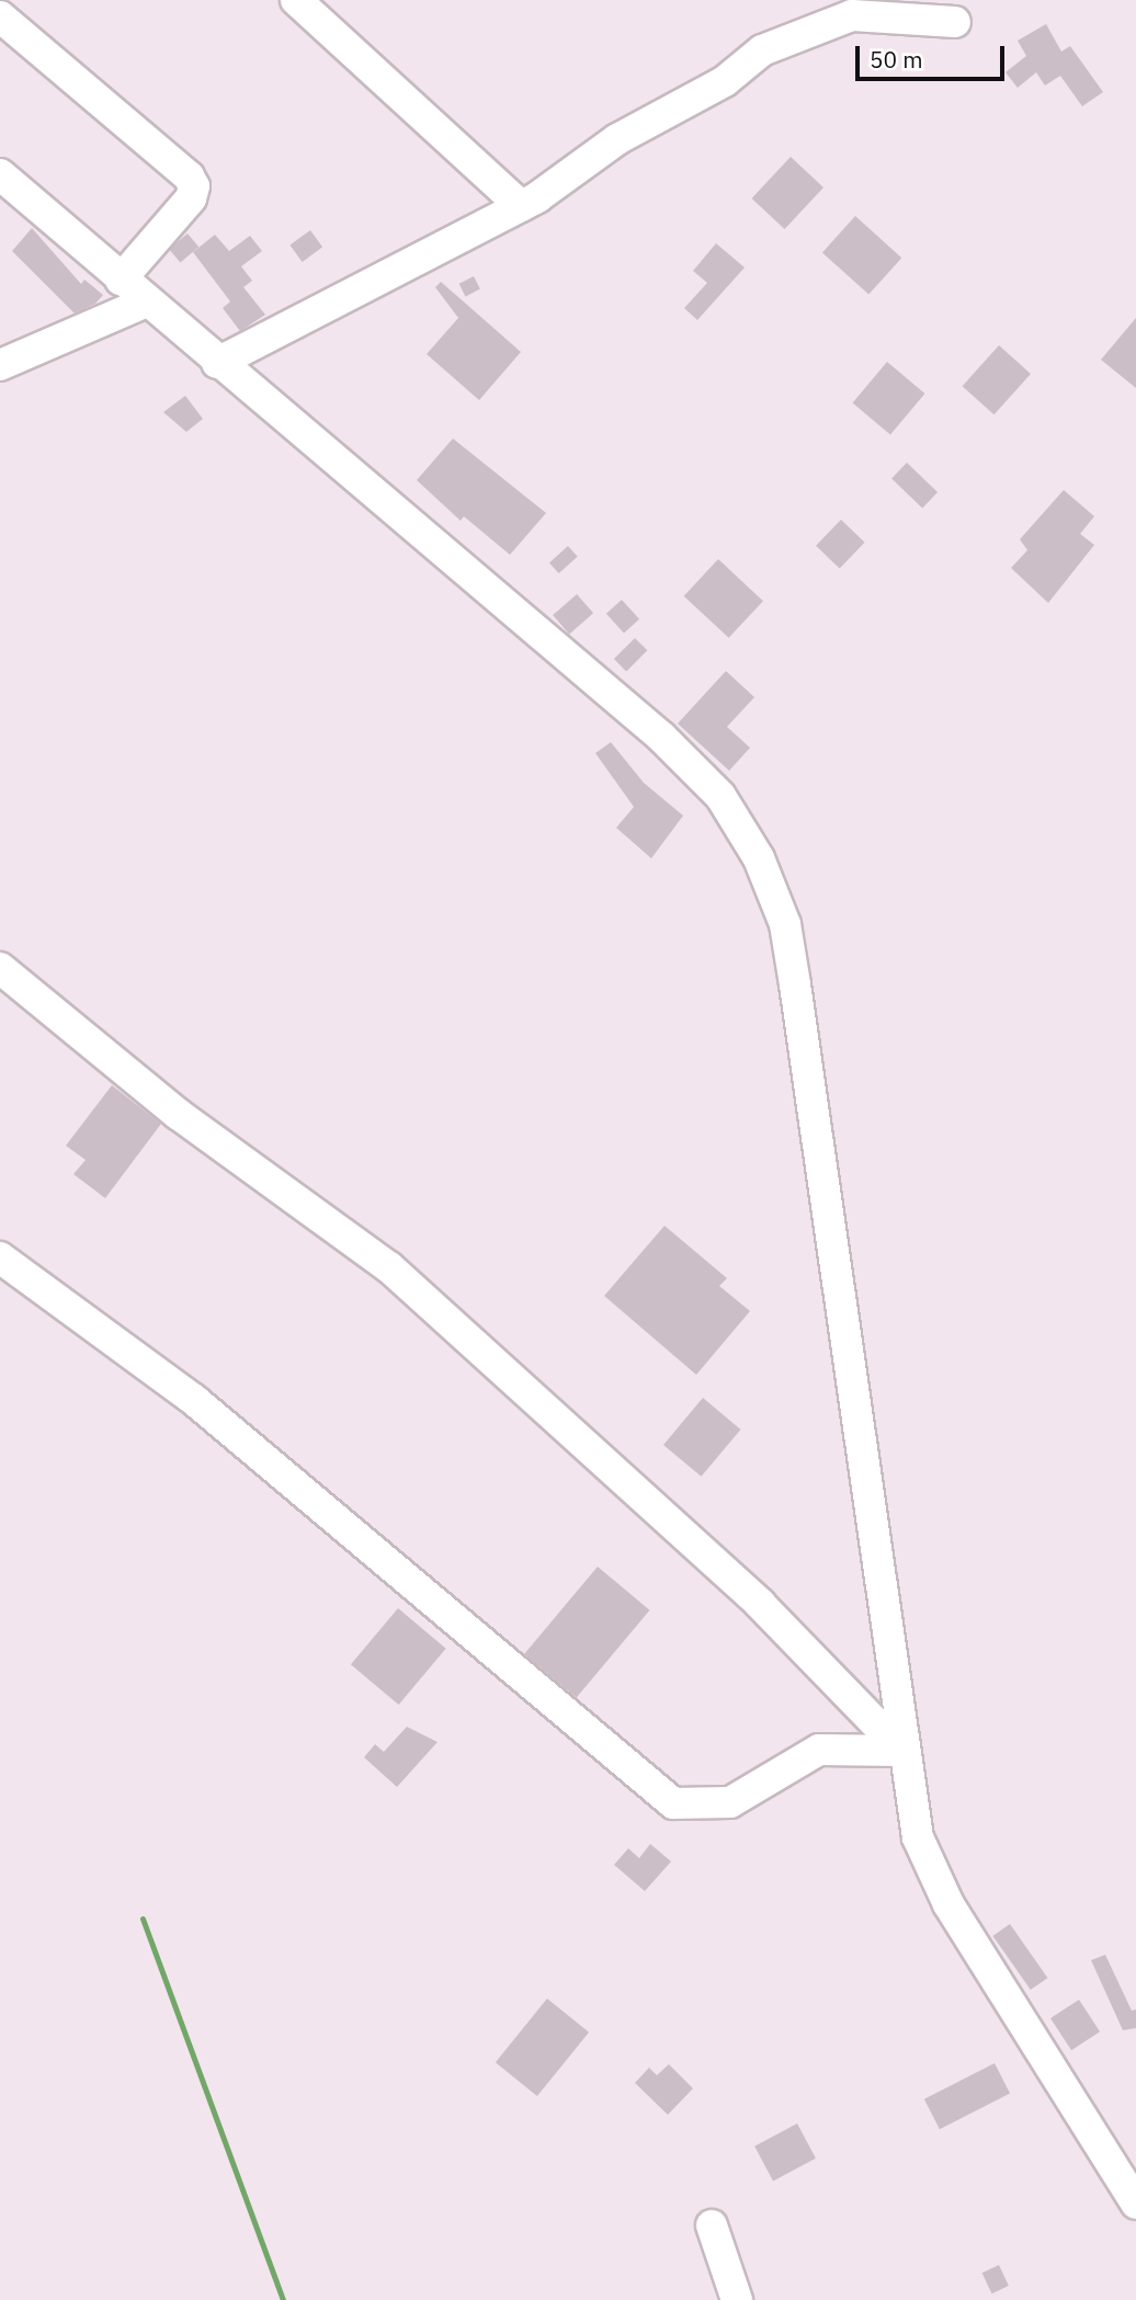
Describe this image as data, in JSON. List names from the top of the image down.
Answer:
{
  "scale_bar": "50 m"
}
